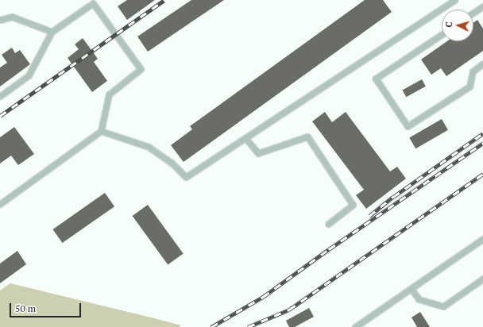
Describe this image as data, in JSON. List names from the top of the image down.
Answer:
{
  "scale_bar": "50 m",
  "north": "left"
}
